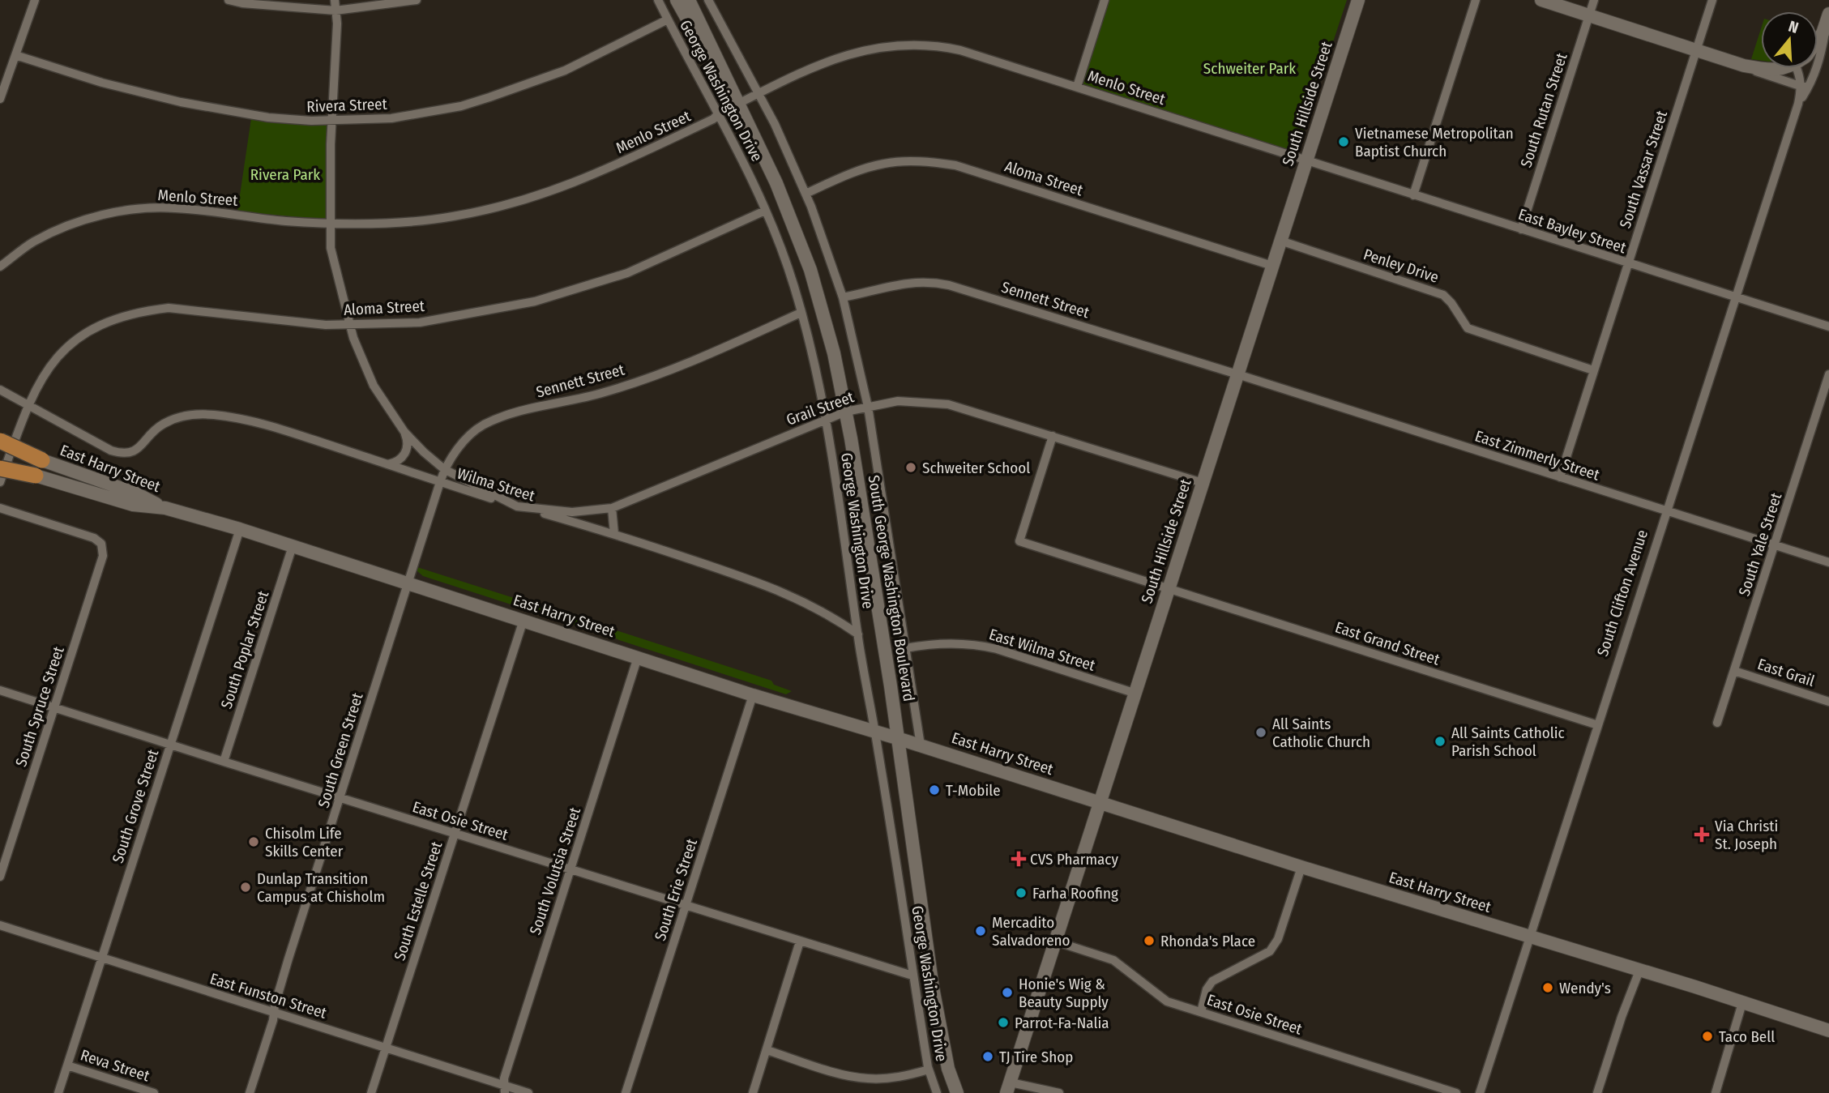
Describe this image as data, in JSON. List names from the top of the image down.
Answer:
{
  "streets": {
    "main road": [
      "South Hillside Street",
      "East Harry Street",
      "South George Washington Boulevard",
      "South Clifton Avenue"
    ],
    "street": [
      "Menlo Street",
      "George Washington Drive",
      "Rivera Street",
      "South Rutan Street",
      "South Vassar Street",
      "Aloma Street",
      "East Bayley Street",
      "Penley Drive",
      "Sennett Street",
      "Grail Street",
      "East Zimmerly Street",
      "Wilma Street",
      "South Yale Street",
      "East Grand Street",
      "South Poplar Street",
      "East Wilma Street",
      "East Grail",
      "South Spruce Street",
      "South Green Street",
      "South Grove Street",
      "East Osie Street",
      "South Volutsia Street",
      "South Erie Street",
      "South Estelle Street",
      "East Funston Street",
      "Reva Street"
    ]
  },
  "crossings": [
    ["Menlo Street", "George Washington Drive"],
    ["Menlo Street", "South Hillside Street"],
    ["Menlo Street", "East Bayley Street"],
    ["Menlo Street", "South George Washington Boulevard"],
    ["George Washington Drive", "Rivera Street"],
    ["George Washington Drive", "Aloma Street"],
    ["George Washington Drive", "Sennett Street"],
    ["George Washington Drive", "Grail Street"],
    ["George Washington Drive", "East Harry Street"],
    ["George Washington Drive", "Wilma Street"],
    ["George Washington Drive", "East Wilma Street"],
    ["George Washington Drive", "East Osie Street"],
    ["South Hillside Street", "Aloma Street"],
    ["South Hillside Street", "East Bayley Street"],
    ["South Hillside Street", "Penley Drive"],
    ["South Hillside Street", "Sennett Street"],
    ["South Hillside Street", "Grail Street"],
    ["South Hillside Street", "East Zimmerly Street"],
    ["South Hillside Street", "East Harry Street"],
    ["South Hillside Street", "East Grand Street"],
    ["South Hillside Street", "East Wilma Street"],
    ["South Hillside Street", "East Osie Street"],
    ["South Rutan Street", "East Bayley Street"],
    ["South Vassar Street", "East Bayley Street"],
    ["South Vassar Street", "Penley Drive"],
    ["South Vassar Street", "East Zimmerly Street"],
    ["Aloma Street", "Wilma Street"],
    ["East Bayley Street", "South Clifton Avenue"],
    ["Sennett Street", "East Zimmerly Street"],
    ["Sennett Street", "Wilma Street"],
    ["Sennett Street", "South Green Street"],
    ["Grail Street", "Wilma Street"],
    ["Grail Street", "South George Washington Boulevard"],
    ["Grail Street", "East Grand Street"],
    ["East Zimmerly Street", "South Yale Street"],
    ["East Zimmerly Street", "South Clifton Avenue"],
    ["East Harry Street", "South George Washington Boulevard"],
    ["East Harry Street", "South Clifton Avenue"],
    ["East Harry Street", "South Poplar Street"],
    ["East Harry Street", "South Green Street"],
    ["East Harry Street", "South Grove Street"],
    ["East Harry Street", "South Volutsia Street"],
    ["East Harry Street", "South Erie Street"],
    ["East Harry Street", "South Estelle Street"],
    ["Wilma Street", "South Green Street"],
    ["South Yale Street", "East Grail"],
    ["South Clifton Avenue", "East Grand Street"],
    ["South Poplar Street", "East Osie Street"],
    ["South Spruce Street", "East Osie Street"],
    ["South Green Street", "East Osie Street"],
    ["South Green Street", "East Funston Street"],
    ["South Grove Street", "East Osie Street"],
    ["South Grove Street", "East Funston Street"],
    ["South Grove Street", "Reva Street"],
    ["East Osie Street", "South Volutsia Street"],
    ["East Osie Street", "South Erie Street"],
    ["East Osie Street", "South Estelle Street"],
    ["South Volutsia Street", "East Funston Street"],
    ["South Estelle Street", "East Funston Street"]
  ],
  "parks": ["Schweiter Park", "Rivera Park"],
  "places": {
    "other": [
      "Vietnamese Metropolitan Baptist Church",
      "Schweiter School",
      "All Saints Catholic Church",
      "All Saints Catholic Parish School",
      "T-Mobile",
      "Chisolm Life Skills Center",
      "Dunlap Transition Campus at Chisholm",
      "Farha Roofing",
      "Mercadito Salvadoreno",
      "Rhonda's Place",
      "Wendy's",
      "Honie's Wig & Beauty Supply",
      "Parrot-Fa-Nalia",
      "Taco Bell",
      "TJ Tire Shop"
    ],
    "health": ["Via Christi St. Joseph", "CVS Pharmacy"]
  },
  "north": "top"
}
